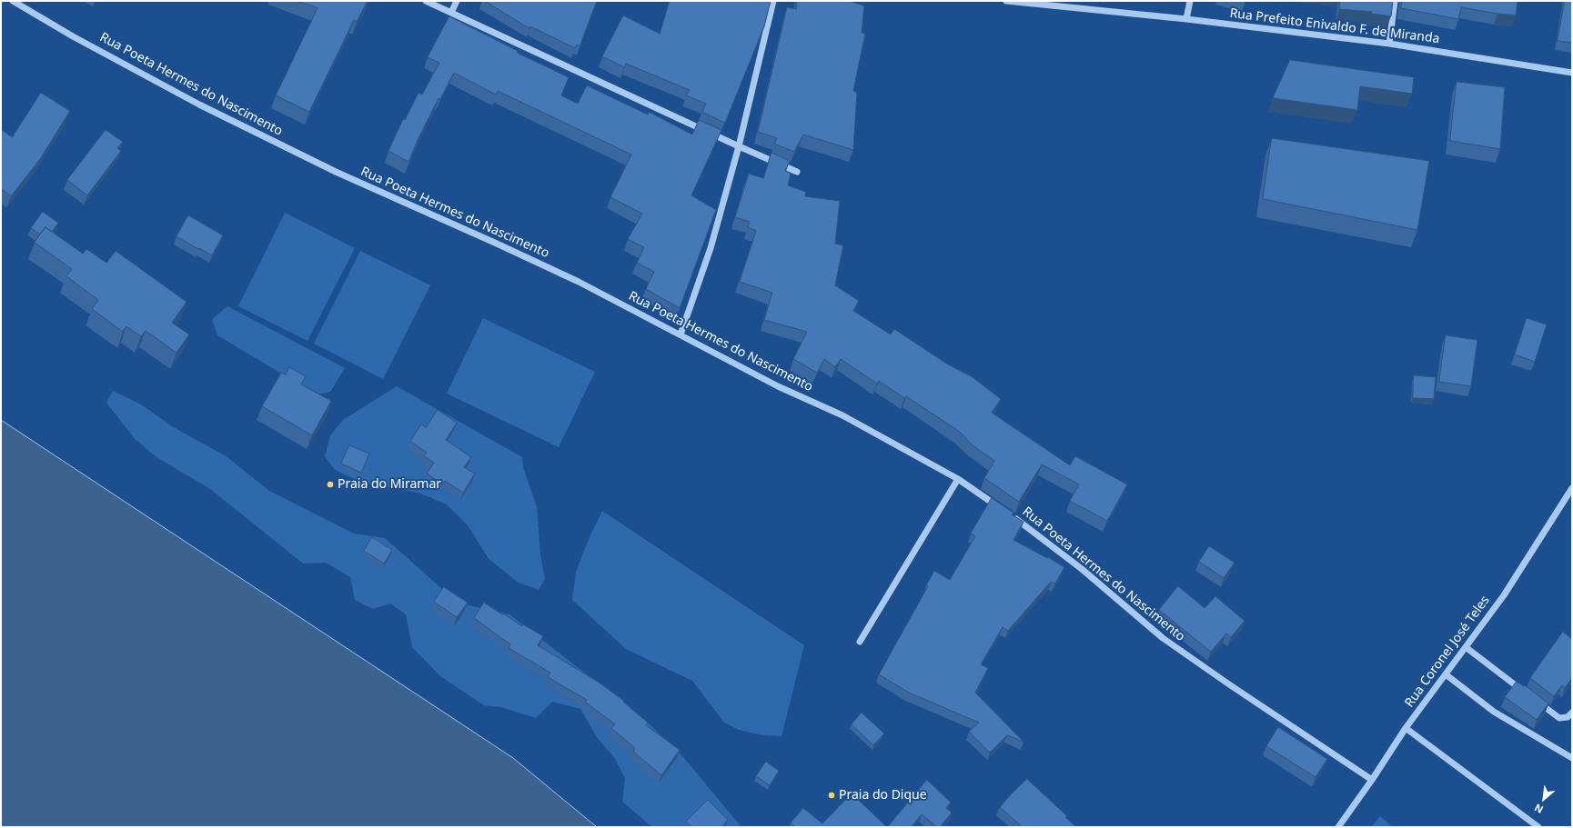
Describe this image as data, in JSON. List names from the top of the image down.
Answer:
{
  "streets": {
    "street": ["Rua Prefeito Enivaldo F. de Miranda", "Rua Poeta Hermes do Nascimento", "Rua Coronel José Teles"]
  },
  "crossings": [
    ["Rua Poeta Hermes do Nascimento", "Rua Coronel José Teles"]
  ],
  "places": ["Praia do Miramar", "Praia do Dique"],
  "north": "bottom left"
}
